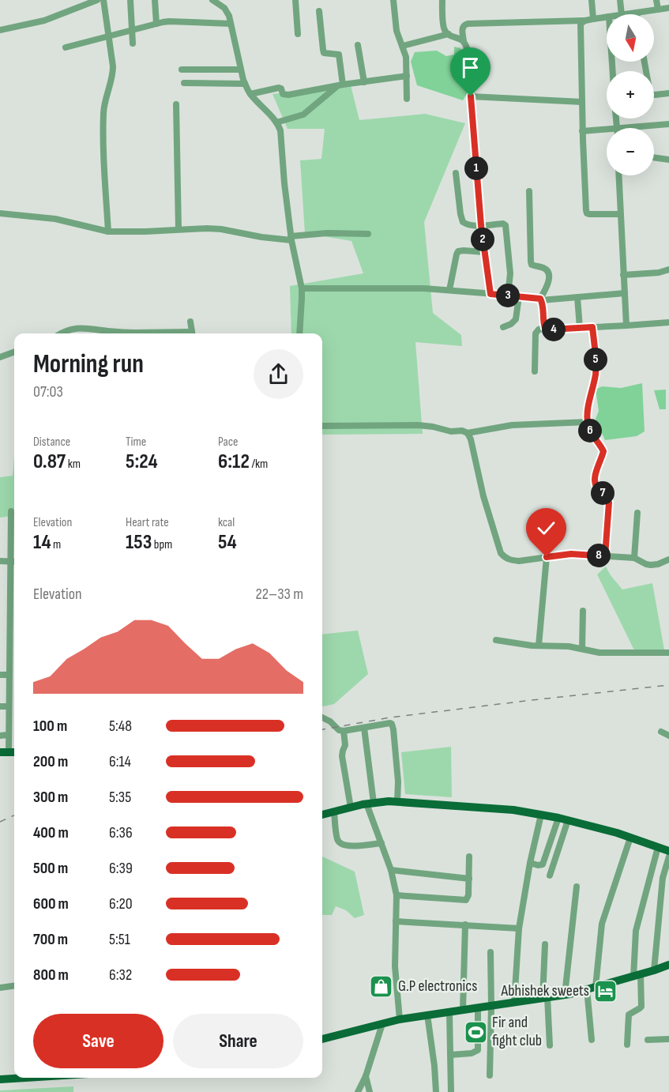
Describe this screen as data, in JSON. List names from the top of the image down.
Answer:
{
  "places": {
    "shop": ["G.P electronics"],
    "hotel": ["Abhishek sweets"],
    "sports": ["Fir and fight club"]
  },
  "north": "bottom",
  "page": {
    "map_buttons": ["+", "−"],
    "pins": [
      "1",
      "2",
      "3",
      "4",
      "5",
      "6",
      "7",
      "8"
    ],
    "heading": ["Morning run", "07:03"],
    "stats": [
      ["Distance", "0.87 km"],
      ["Time", "5:24"],
      ["Pace", "6:12 /km"],
      ["Elevation", "14 m"],
      ["Heart rate", "153 bpm"],
      ["kcal", "54"]
    ],
    "chart": ["Elevation", "22–33 m"],
    "list": [
      {
        "name": "100 m",
        "note": "5:48"
      },
      {
        "name": "200 m",
        "note": "6:14"
      },
      {
        "name": "300 m",
        "note": "5:35"
      },
      {
        "name": "400 m",
        "note": "6:36"
      },
      {
        "name": "500 m",
        "note": "6:39"
      },
      {
        "name": "600 m",
        "note": "6:20"
      },
      {
        "name": "700 m",
        "note": "5:51"
      },
      {
        "name": "800 m",
        "note": "6:32"
      }
    ],
    "buttons": ["Save", "Share"]
  }
}
